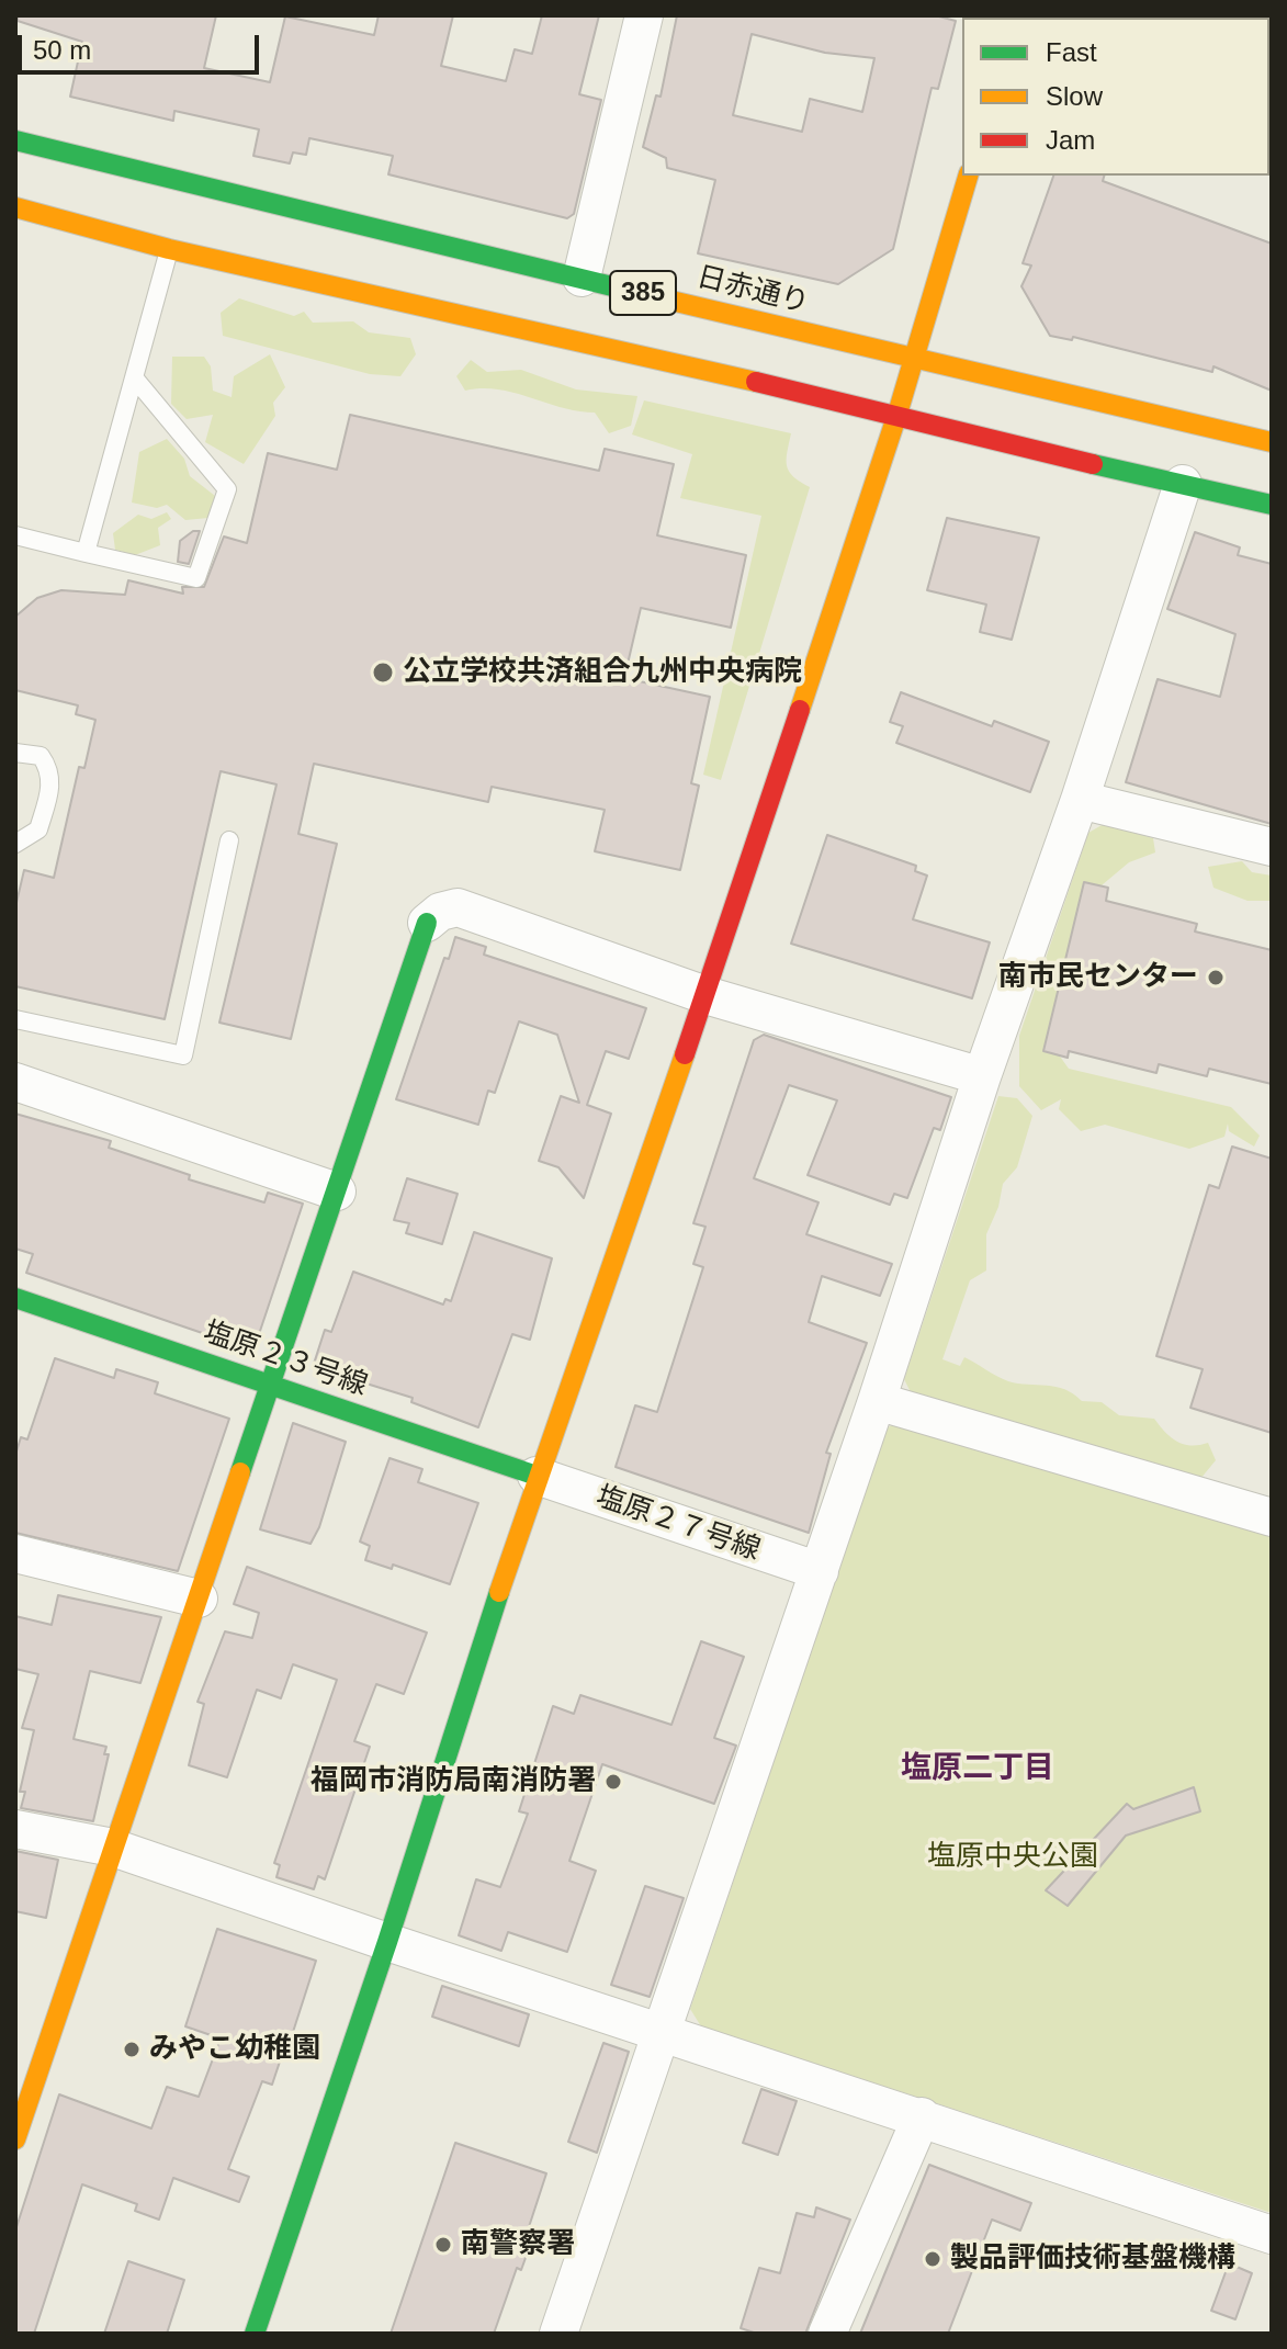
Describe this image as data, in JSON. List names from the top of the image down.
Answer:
{
  "streets": {
    "main road": ["日赤通り", "385", "塩原２３号線"],
    "street": ["塩原２７号線"]
  },
  "crossings": [
    ["塩原２３号線", "塩原２７号線"]
  ],
  "districts": ["塩原二丁目"],
  "parks": ["塩原中央公園"],
  "places": [
    "公立学校共済組合九州中央病院",
    "南市民センター",
    "福岡市消防局南消防署",
    "みやこ幼稚園",
    "南警察署",
    "製品評価技術基盤機構"
  ],
  "legend": ["Fast", "Slow", "Jam"],
  "scale_bar": "50 m"
}
